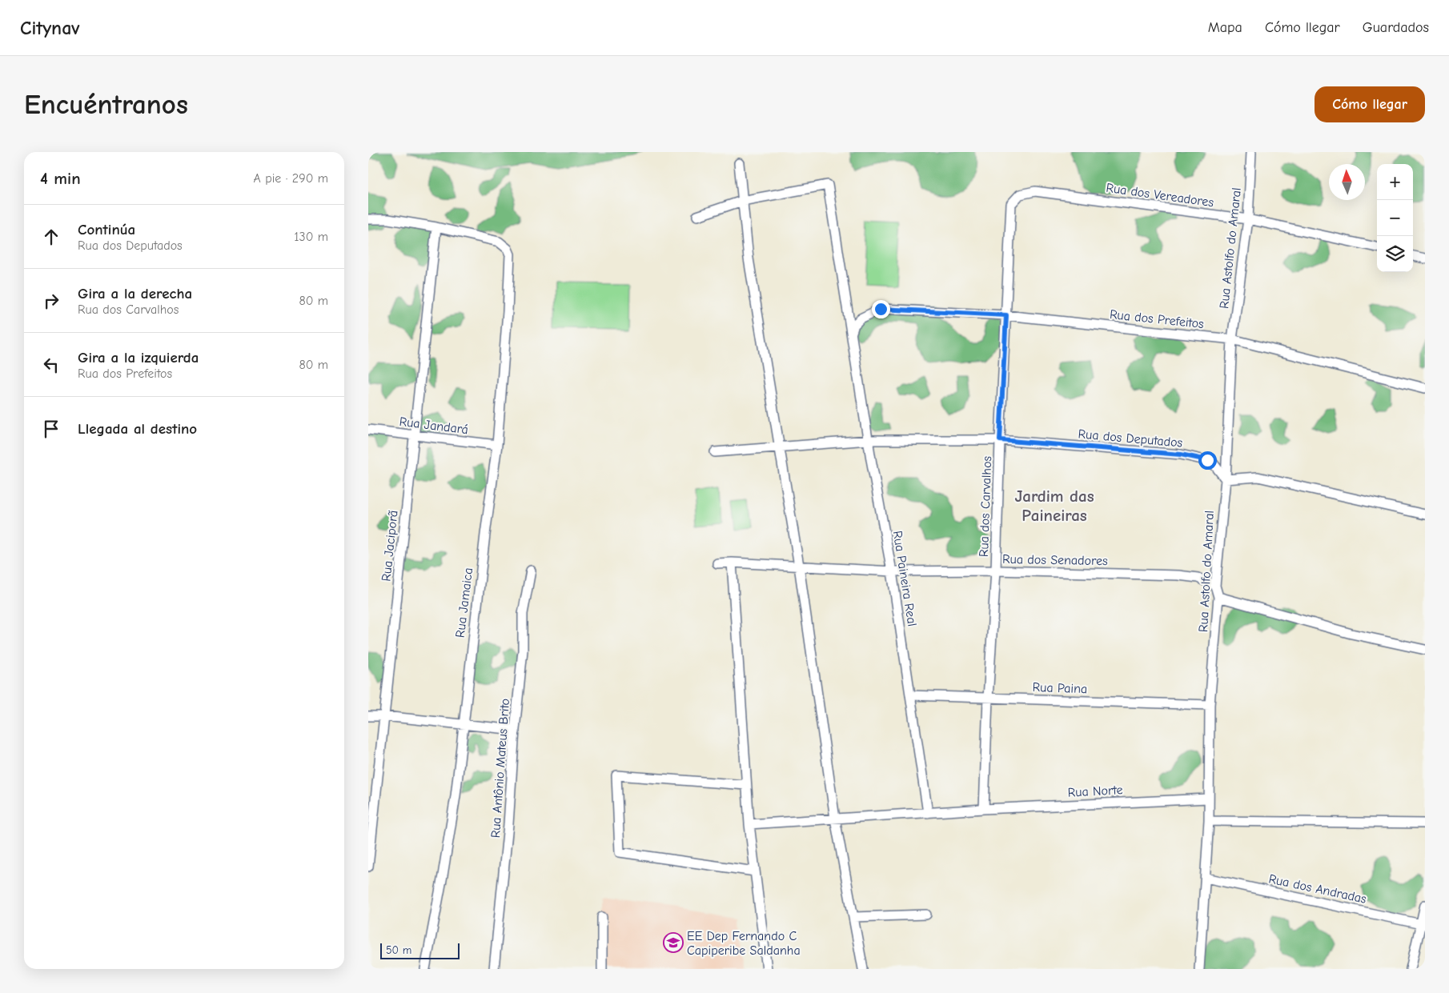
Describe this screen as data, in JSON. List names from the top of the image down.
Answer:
{
  "streets": {
    "street": [
      "Rua dos Vereadores",
      "Rua Astolfo do Amaral",
      "Rua dos Prefeitos",
      "Rua Jandará",
      "Rua dos Deputados",
      "Rua dos Carvalhos",
      "Rua Jaciporã",
      "Rua dos Senadores",
      "Rua Paineira Real",
      "Rua Jamaica",
      "Rua Paina",
      "Rua Antônio Mateus Brito",
      "Rua Norte",
      "Rua dos Andradas"
    ]
  },
  "crossings": [
    ["Rua dos Vereadores", "Rua Astolfo do Amaral"],
    ["Rua dos Vereadores", "Rua dos Carvalhos"],
    ["Rua Astolfo do Amaral", "Rua dos Prefeitos"],
    ["Rua Astolfo do Amaral", "Rua dos Deputados"],
    ["Rua Astolfo do Amaral", "Rua dos Senadores"],
    ["Rua Astolfo do Amaral", "Rua Paina"],
    ["Rua Astolfo do Amaral", "Rua Norte"],
    ["Rua Astolfo do Amaral", "Rua dos Andradas"],
    ["Rua dos Prefeitos", "Rua dos Carvalhos"],
    ["Rua dos Prefeitos", "Rua Paineira Real"],
    ["Rua Jandará", "Rua Jaciporã"],
    ["Rua Jandará", "Rua Jamaica"],
    ["Rua dos Deputados", "Rua dos Carvalhos"],
    ["Rua dos Deputados", "Rua Paineira Real"],
    ["Rua dos Carvalhos", "Rua dos Senadores"],
    ["Rua dos Carvalhos", "Rua Paina"],
    ["Rua dos Carvalhos", "Rua Norte"],
    ["Rua Jaciporã", "Rua Jamaica"],
    ["Rua dos Senadores", "Rua Paineira Real"],
    ["Rua Paineira Real", "Rua Paina"]
  ],
  "districts": ["Jardim das Paineiras"],
  "places": {
    "school or university": ["EE Dep Fernando C Capiperibe Saldanha"]
  },
  "scale_bar": "50 m",
  "north": "top",
  "page": {
    "header": "Citynav",
    "nav": ["Mapa", "Cómo llegar", "Guardados"],
    "buttons": "Cómo llegar",
    "title": "Encuéntranos",
    "heading": ["4 min", "A pie · 290 m"],
    "map_buttons": ["+", "−"],
    "list": [
      ["Continúa", "Rua dos Deputados", "130 m"],
      ["Gira a la derecha", "Rua dos Carvalhos", "80 m"],
      ["Gira a la izquierda", "Rua dos Prefeitos", "80 m"],
      "Llegada al destino"
    ],
    "scale": "50 m"
  }
}
